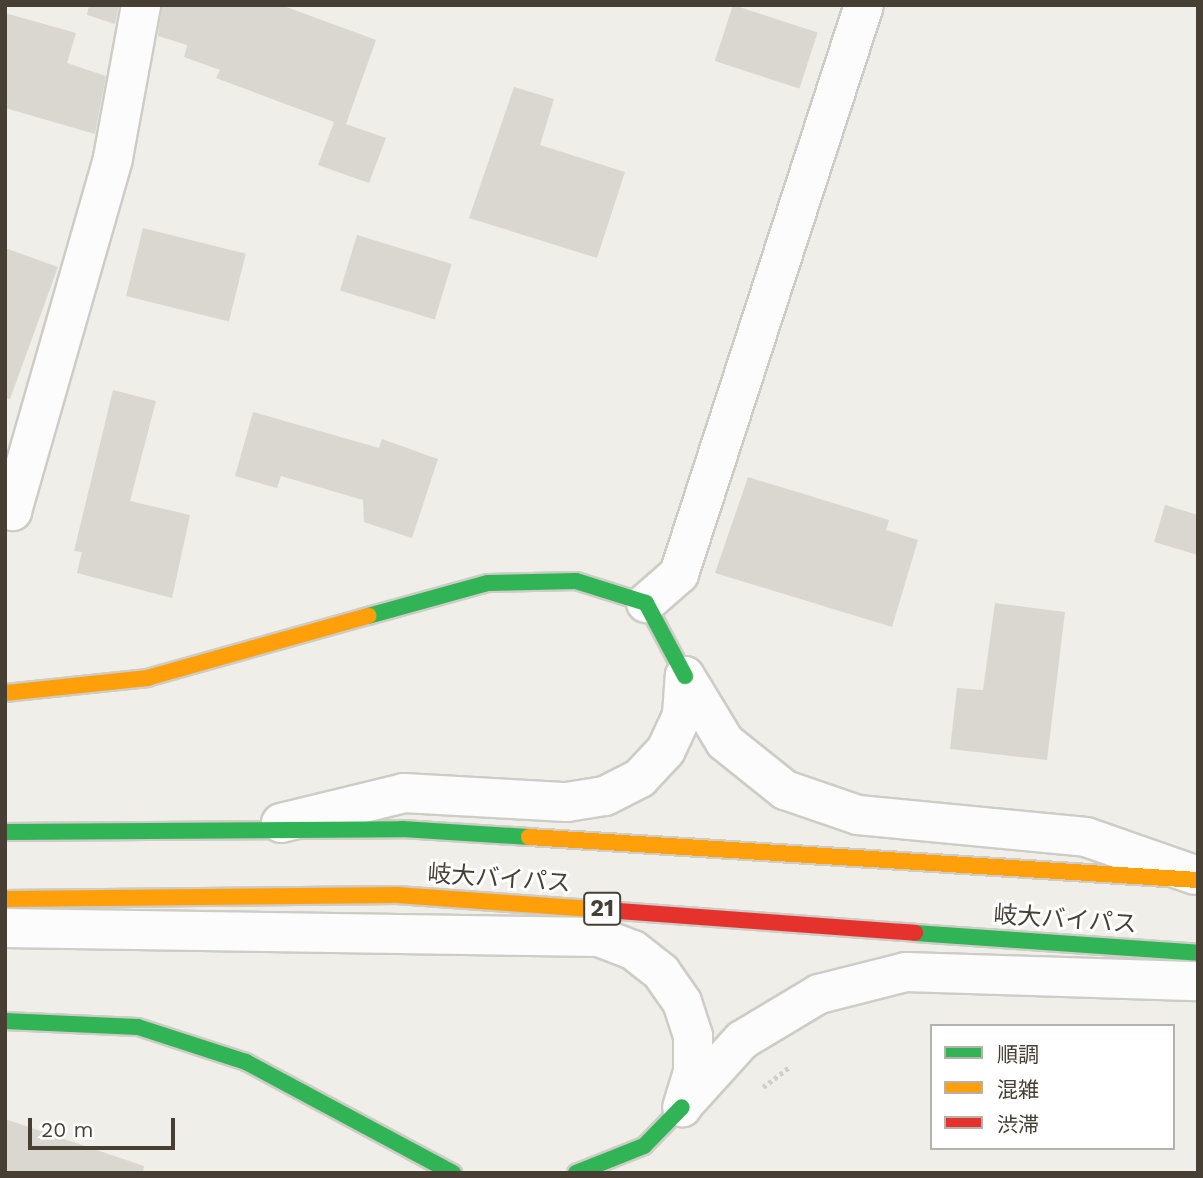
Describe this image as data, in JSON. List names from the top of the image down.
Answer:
{
  "streets": {
    "main road": ["岐大バイパス", "21"]
  },
  "legend": ["順調", "混雑", "渋滞"],
  "scale_bar": "20 m"
}
